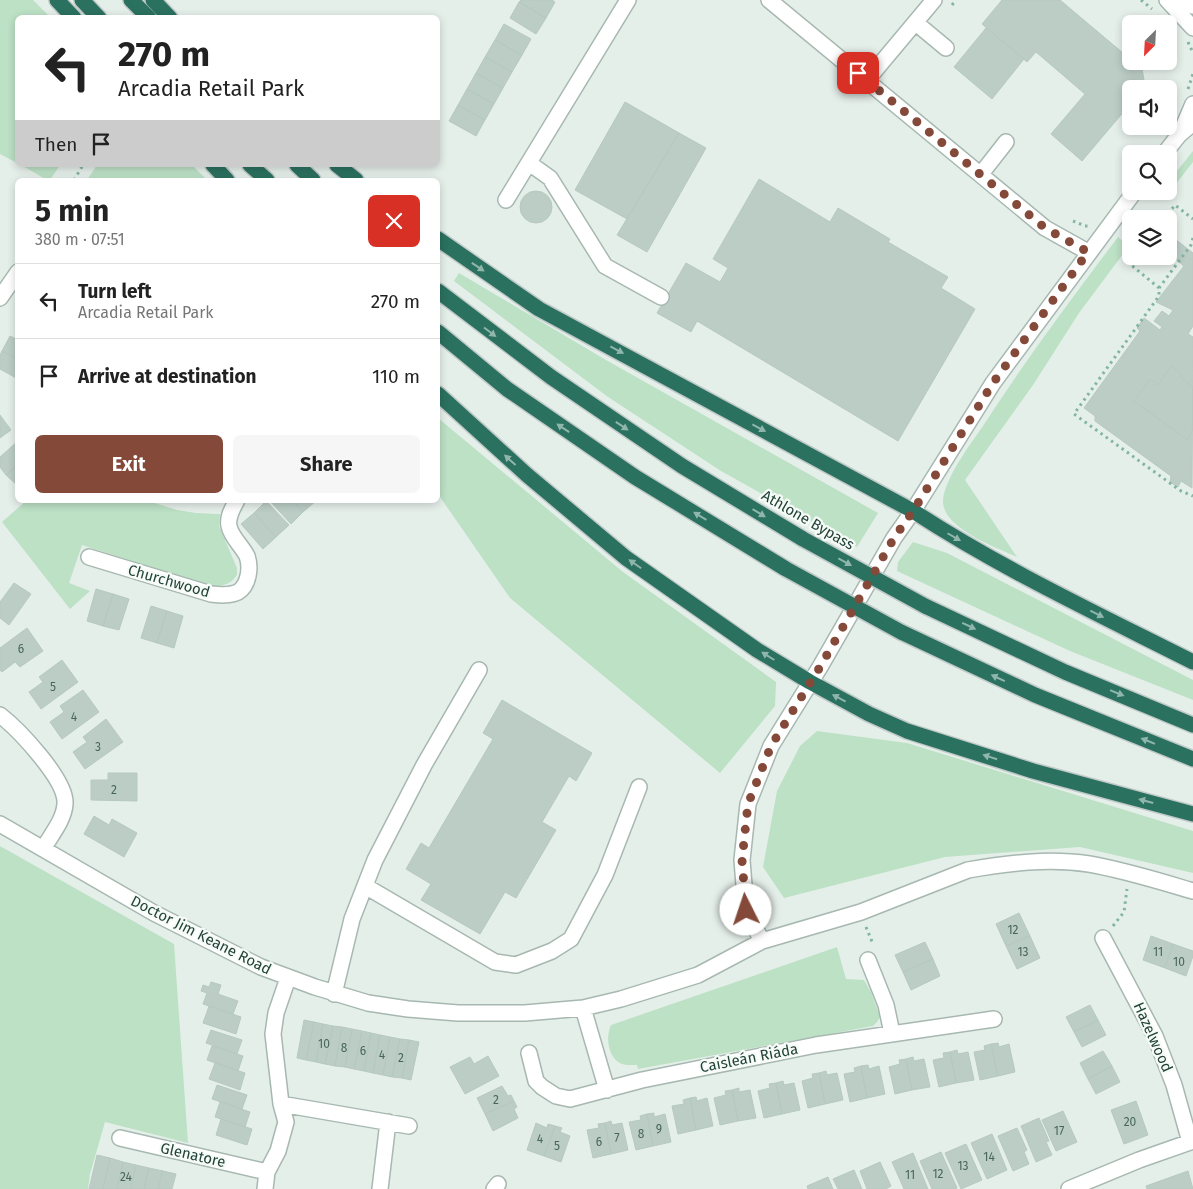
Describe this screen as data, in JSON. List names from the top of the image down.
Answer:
{
  "streets": {
    "highway": ["Athlone Bypass"],
    "street": [
      "Churchwood",
      "Doctor Jim Keane Road",
      "Hazelwood",
      "Caisleán Riáda",
      "Glenatore"
    ]
  },
  "house_numbers": [
    "6",
    "5",
    "4",
    "3",
    "2",
    "12",
    "13",
    "11",
    "10",
    "10",
    "8",
    "6",
    "4",
    "2",
    "2",
    "20",
    "9",
    "17",
    "8",
    "7",
    "4",
    "6",
    "5",
    "14",
    "13",
    "12",
    "11",
    "24"
  ],
  "north": "bottom left",
  "page": {
    "turn": ["270 m", "Arcadia Retail Park"],
    "then": "Then",
    "heading": ["5 min", "380 m · 07:51"],
    "list": [
      {
        "name": "Turn left",
        "note": "Arcadia Retail Park",
        "value": "270 m"
      },
      {
        "name": "Arrive at destination",
        "value": "110 m"
      }
    ],
    "buttons": ["Exit", "Share"]
  }
}
